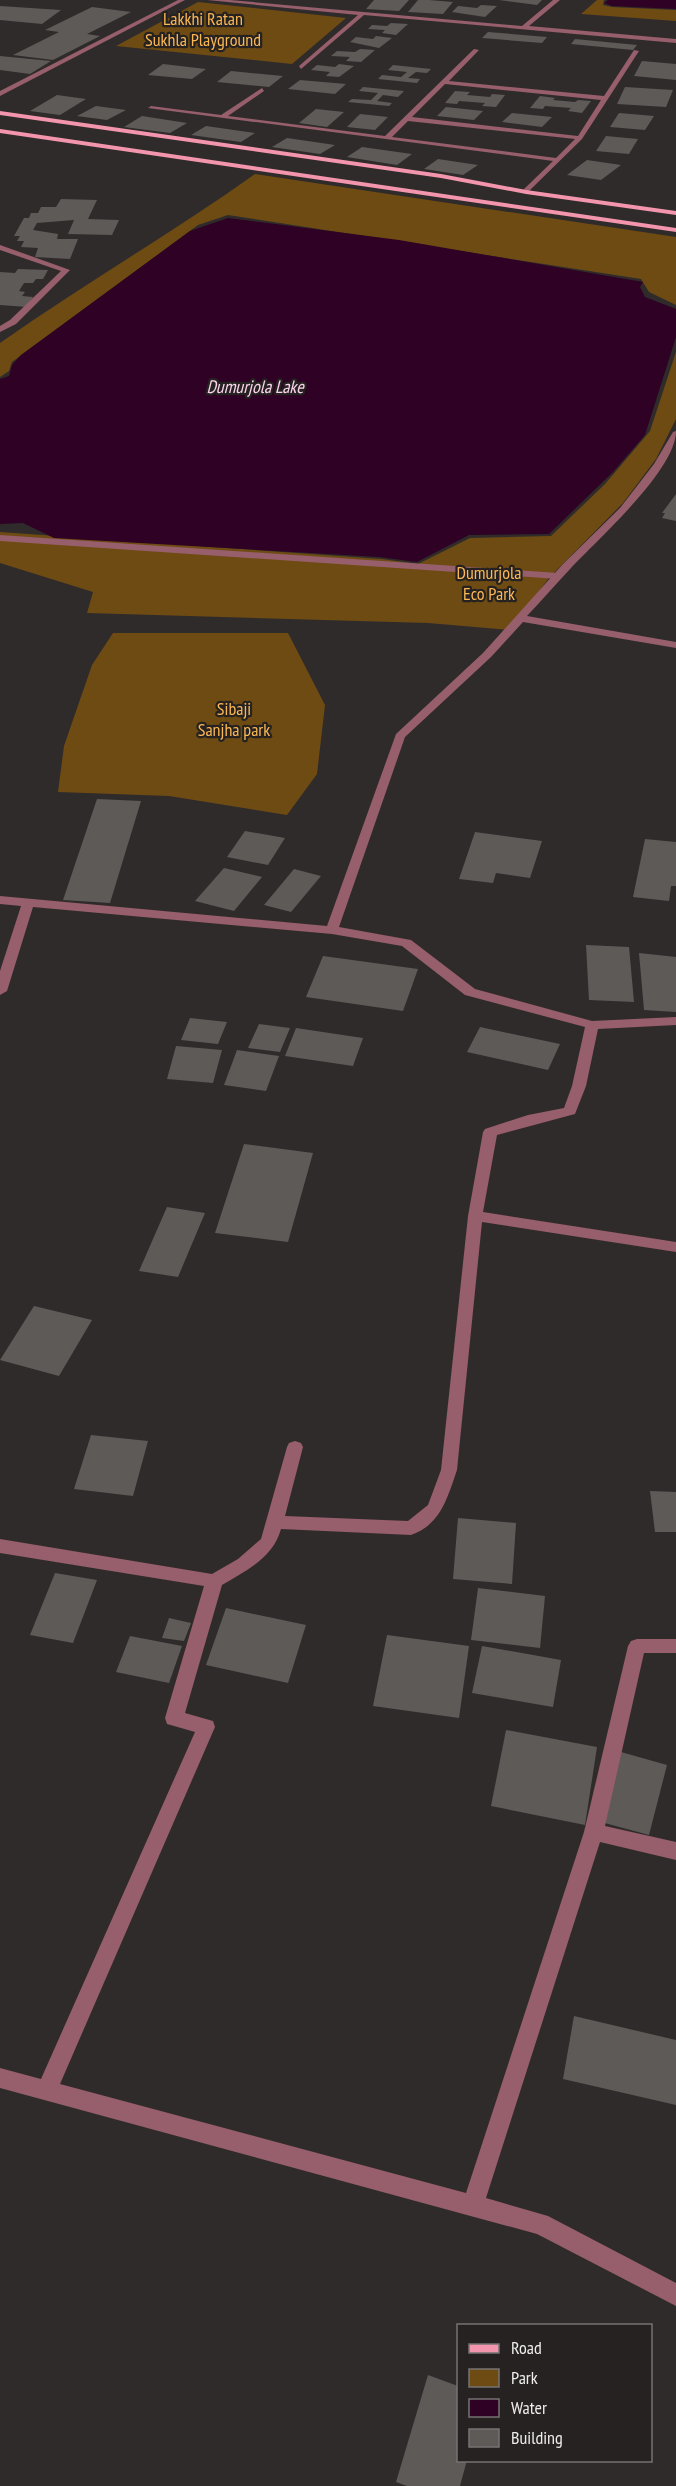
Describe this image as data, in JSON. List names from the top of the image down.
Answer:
{
  "water": ["Dumurjola Lake"],
  "parks": ["Lakkhi Ratan Sukhla Playground", "Dumurjola Eco Park", "Sibaji Sanjha park"],
  "legend": [
    "Road",
    "Park",
    "Water",
    "Building"
  ]
}
